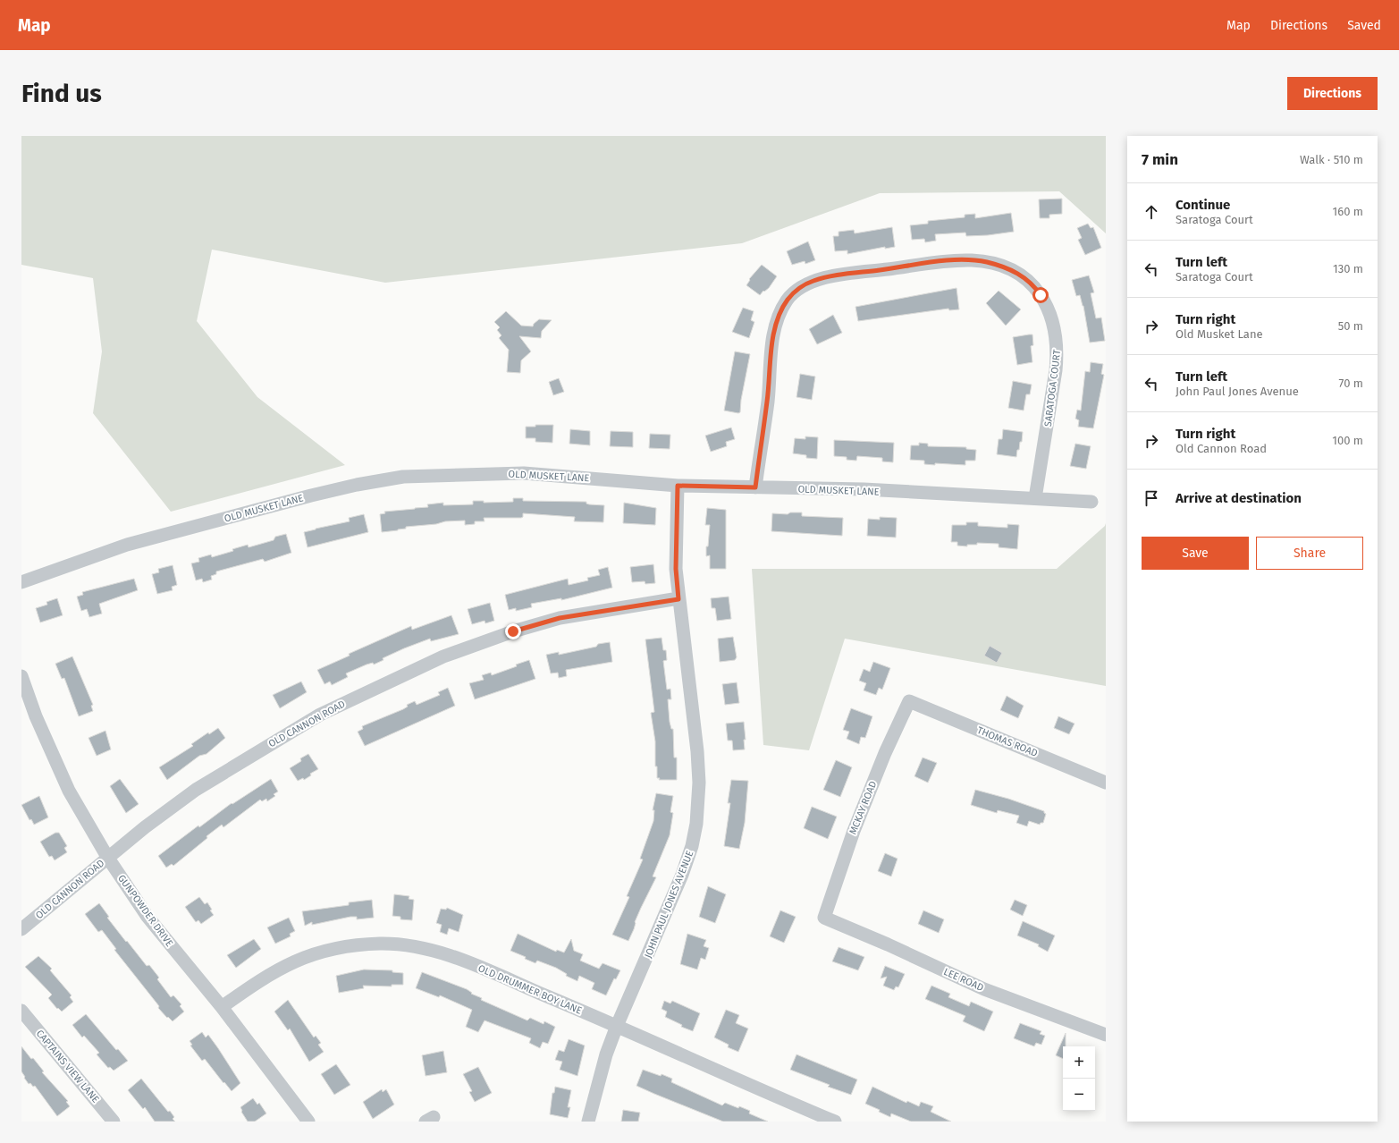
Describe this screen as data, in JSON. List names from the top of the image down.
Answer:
{
  "streets": {
    "street": [
      "SARATOGA COURT",
      "OLD MUSKET LANE",
      "OLD CANNON ROAD",
      "THOMAS ROAD",
      "MCKAY ROAD",
      "JOHN PAUL JONES AVENUE",
      "GUNPOWDER DRIVE",
      "LEE ROAD",
      "OLD DRUMMER BOY LANE",
      "CAPTAINS VIEW LANE"
    ]
  },
  "crossings": [
    ["SARATOGA COURT", "OLD MUSKET LANE"],
    ["OLD MUSKET LANE", "JOHN PAUL JONES AVENUE"],
    ["OLD CANNON ROAD", "JOHN PAUL JONES AVENUE"],
    ["OLD CANNON ROAD", "GUNPOWDER DRIVE"],
    ["THOMAS ROAD", "MCKAY ROAD"],
    ["MCKAY ROAD", "LEE ROAD"],
    ["JOHN PAUL JONES AVENUE", "OLD DRUMMER BOY LANE"],
    ["GUNPOWDER DRIVE", "OLD DRUMMER BOY LANE"]
  ],
  "page": {
    "header": "Map",
    "nav": ["Map", "Directions", "Saved"],
    "buttons": [
      "Directions",
      ["Save", "Share"]
    ],
    "title": "Find us",
    "heading": ["7 min", "Walk · 510 m"],
    "list": [
      ["Continue", "Saratoga Court", "160 m"],
      ["Turn left", "Saratoga Court", "130 m"],
      ["Turn right", "Old Musket Lane", "50 m"],
      ["Turn left", "John Paul Jones Avenue", "70 m"],
      ["Turn right", "Old Cannon Road", "100 m"],
      "Arrive at destination"
    ],
    "map_buttons": ["+", "−"]
  }
}
